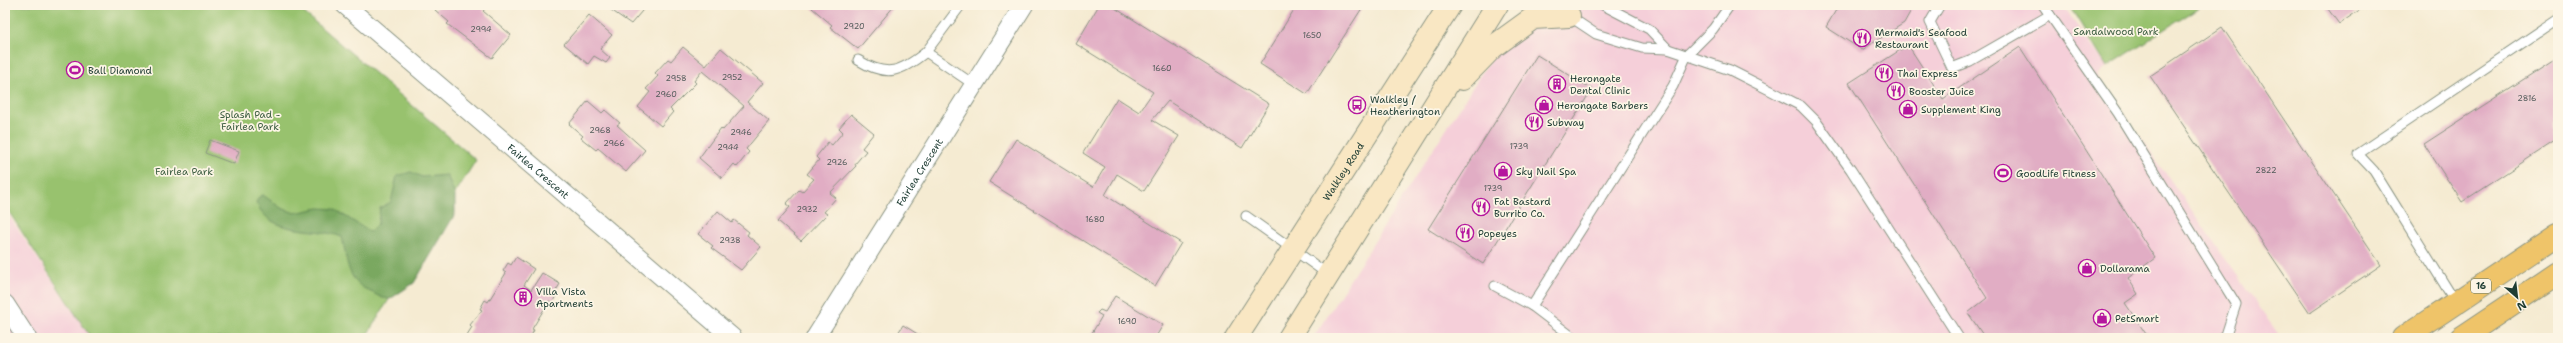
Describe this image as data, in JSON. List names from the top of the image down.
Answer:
{
  "streets": {
    "main road": ["Walkley Road", "16"],
    "street": ["Fairlea Crescent"]
  },
  "parks": ["Sandalwood Park", "Splash Pad - Fairlea Park", "Fairlea Park"],
  "places": {
    "restaurant": [
      "Mermaid's Seafood Restaurant",
      "Thai Express",
      "Booster Juice",
      "Subway",
      "Fat Bastard Burrito Co.",
      "Popeyes"
    ],
    "sports": ["Ball Diamond", "GoodLife Fitness"],
    "building": ["Herongate Dental Clinic", "Villa Vista Apartments"],
    "bus stop": ["Walkley / Heatherington"],
    "shop": [
      "Herongate Barbers",
      "Supplement King",
      "Sky Nail Spa",
      "Dollarama",
      "PetSmart"
    ]
  },
  "house_numbers": [
    "2920",
    "2994",
    "1650",
    "1660",
    "2952",
    "2958",
    "2960",
    "2816",
    "2968",
    "2946",
    "2966",
    "1739",
    "2944",
    "2926",
    "2822",
    "1739",
    "2932",
    "1680",
    "2938",
    "1690"
  ],
  "north": "bottom right"
}
